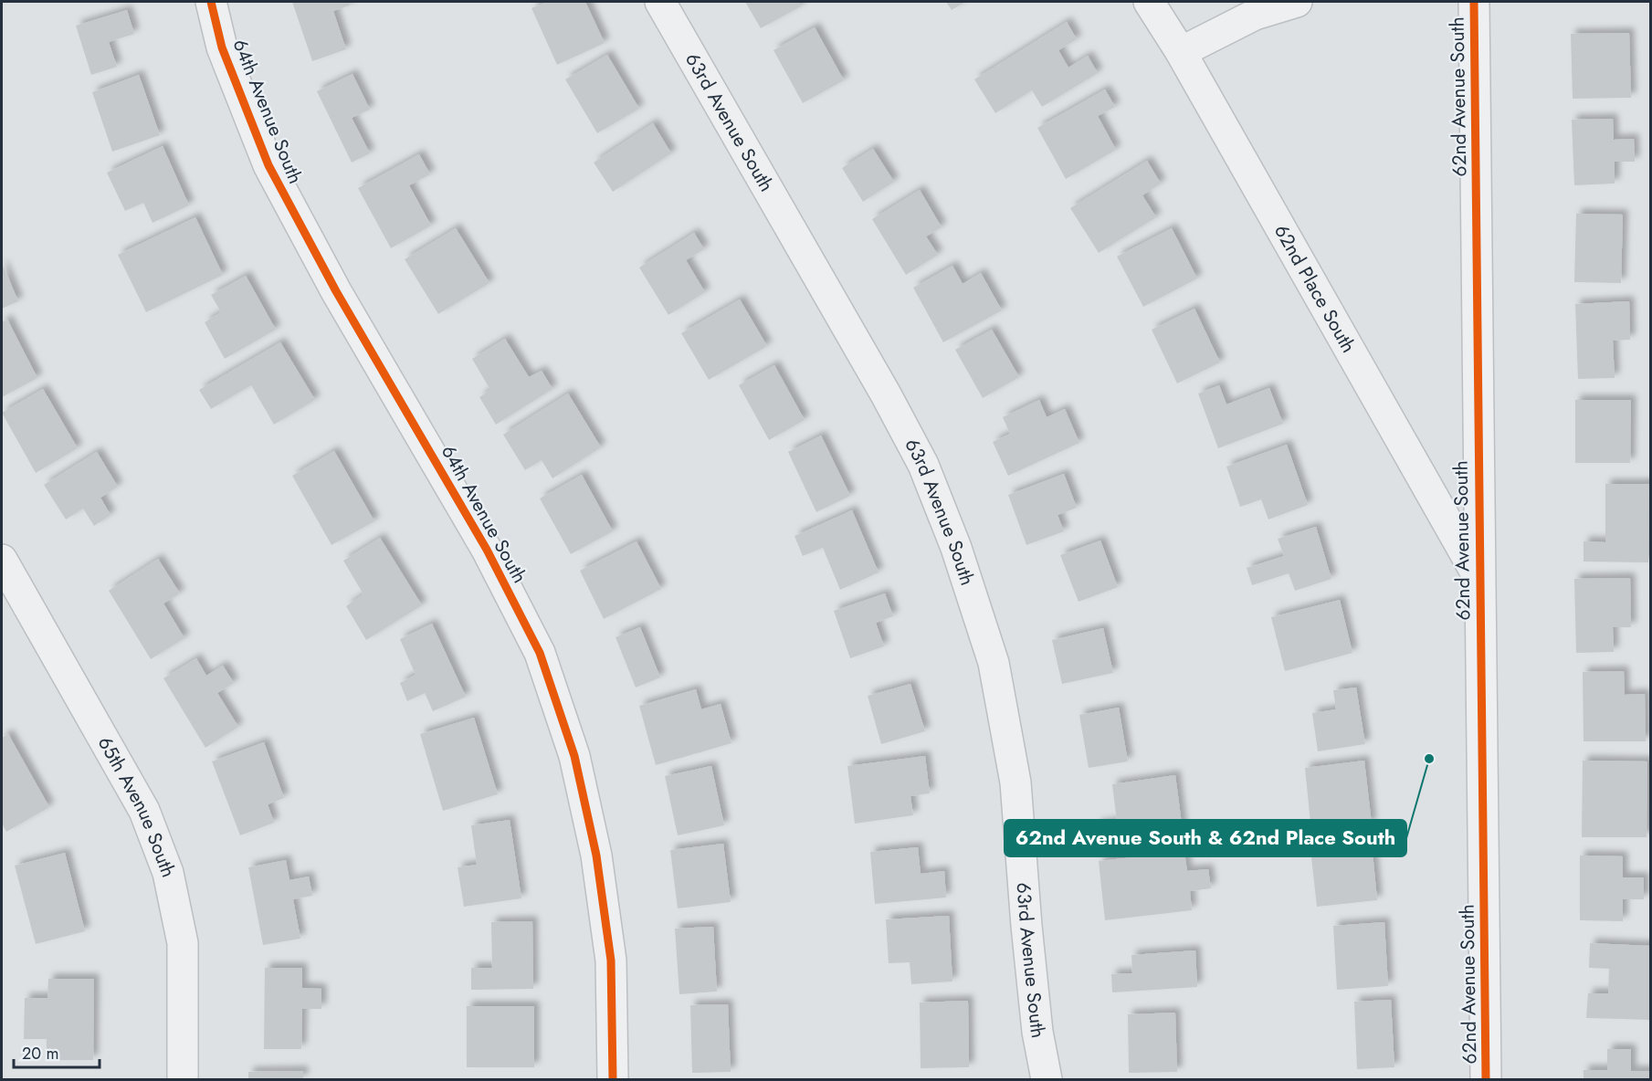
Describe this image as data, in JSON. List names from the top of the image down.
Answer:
{
  "streets": {
    "street": [
      "62nd Avenue South",
      "64th Avenue South",
      "63rd Avenue South",
      "62nd Place South",
      "65th Avenue South"
    ]
  },
  "crossings": [
    ["62nd Avenue South", "62nd Place South"]
  ],
  "places": ["62nd Avenue South & 62nd Place South"],
  "scale_bar": "20 m"
}
